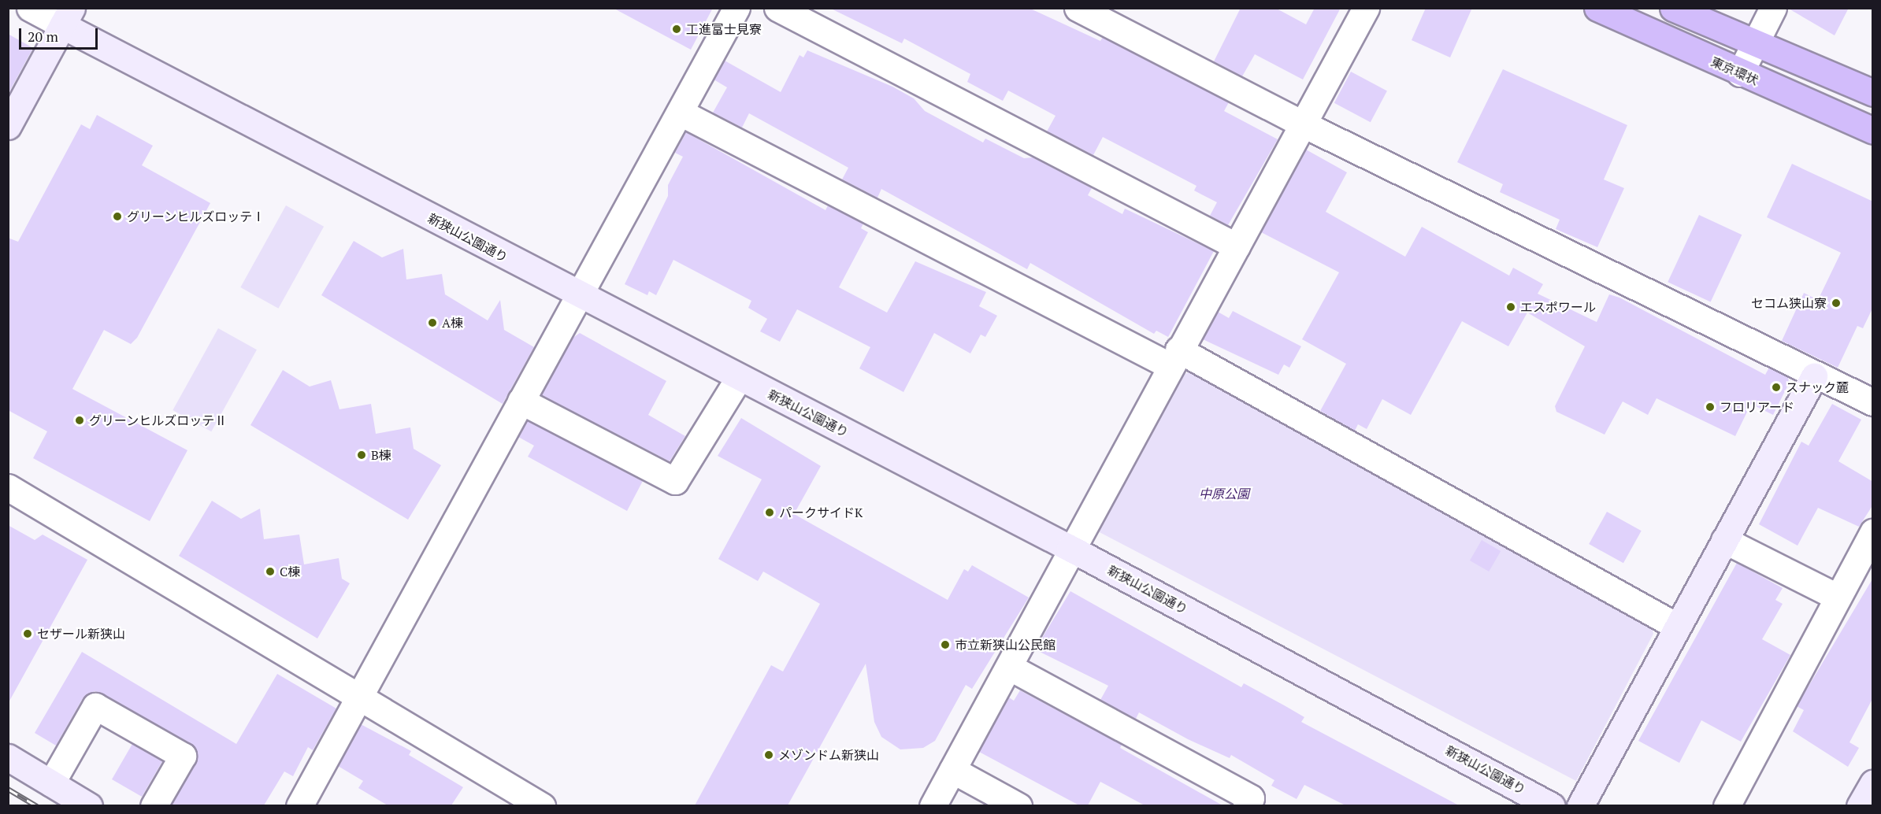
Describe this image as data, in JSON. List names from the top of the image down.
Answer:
{
  "streets": {
    "highway": ["東京環状"],
    "street": ["新狭山公園通り"]
  },
  "parks": ["中原公園"],
  "places": [
    "工進富士見寮",
    "グリーンヒルズロッテⅠ",
    "セコム狭山寮",
    "エスポワール",
    "A棟",
    "スナック麓",
    "フロリアード",
    "グリーンヒルズロッテⅡ",
    "B棟",
    "パークサイドK",
    "C棟",
    "セザール新狭山",
    "市立新狭山公民館",
    "メゾンドム新狭山"
  ],
  "scale_bar": "20 m"
}
